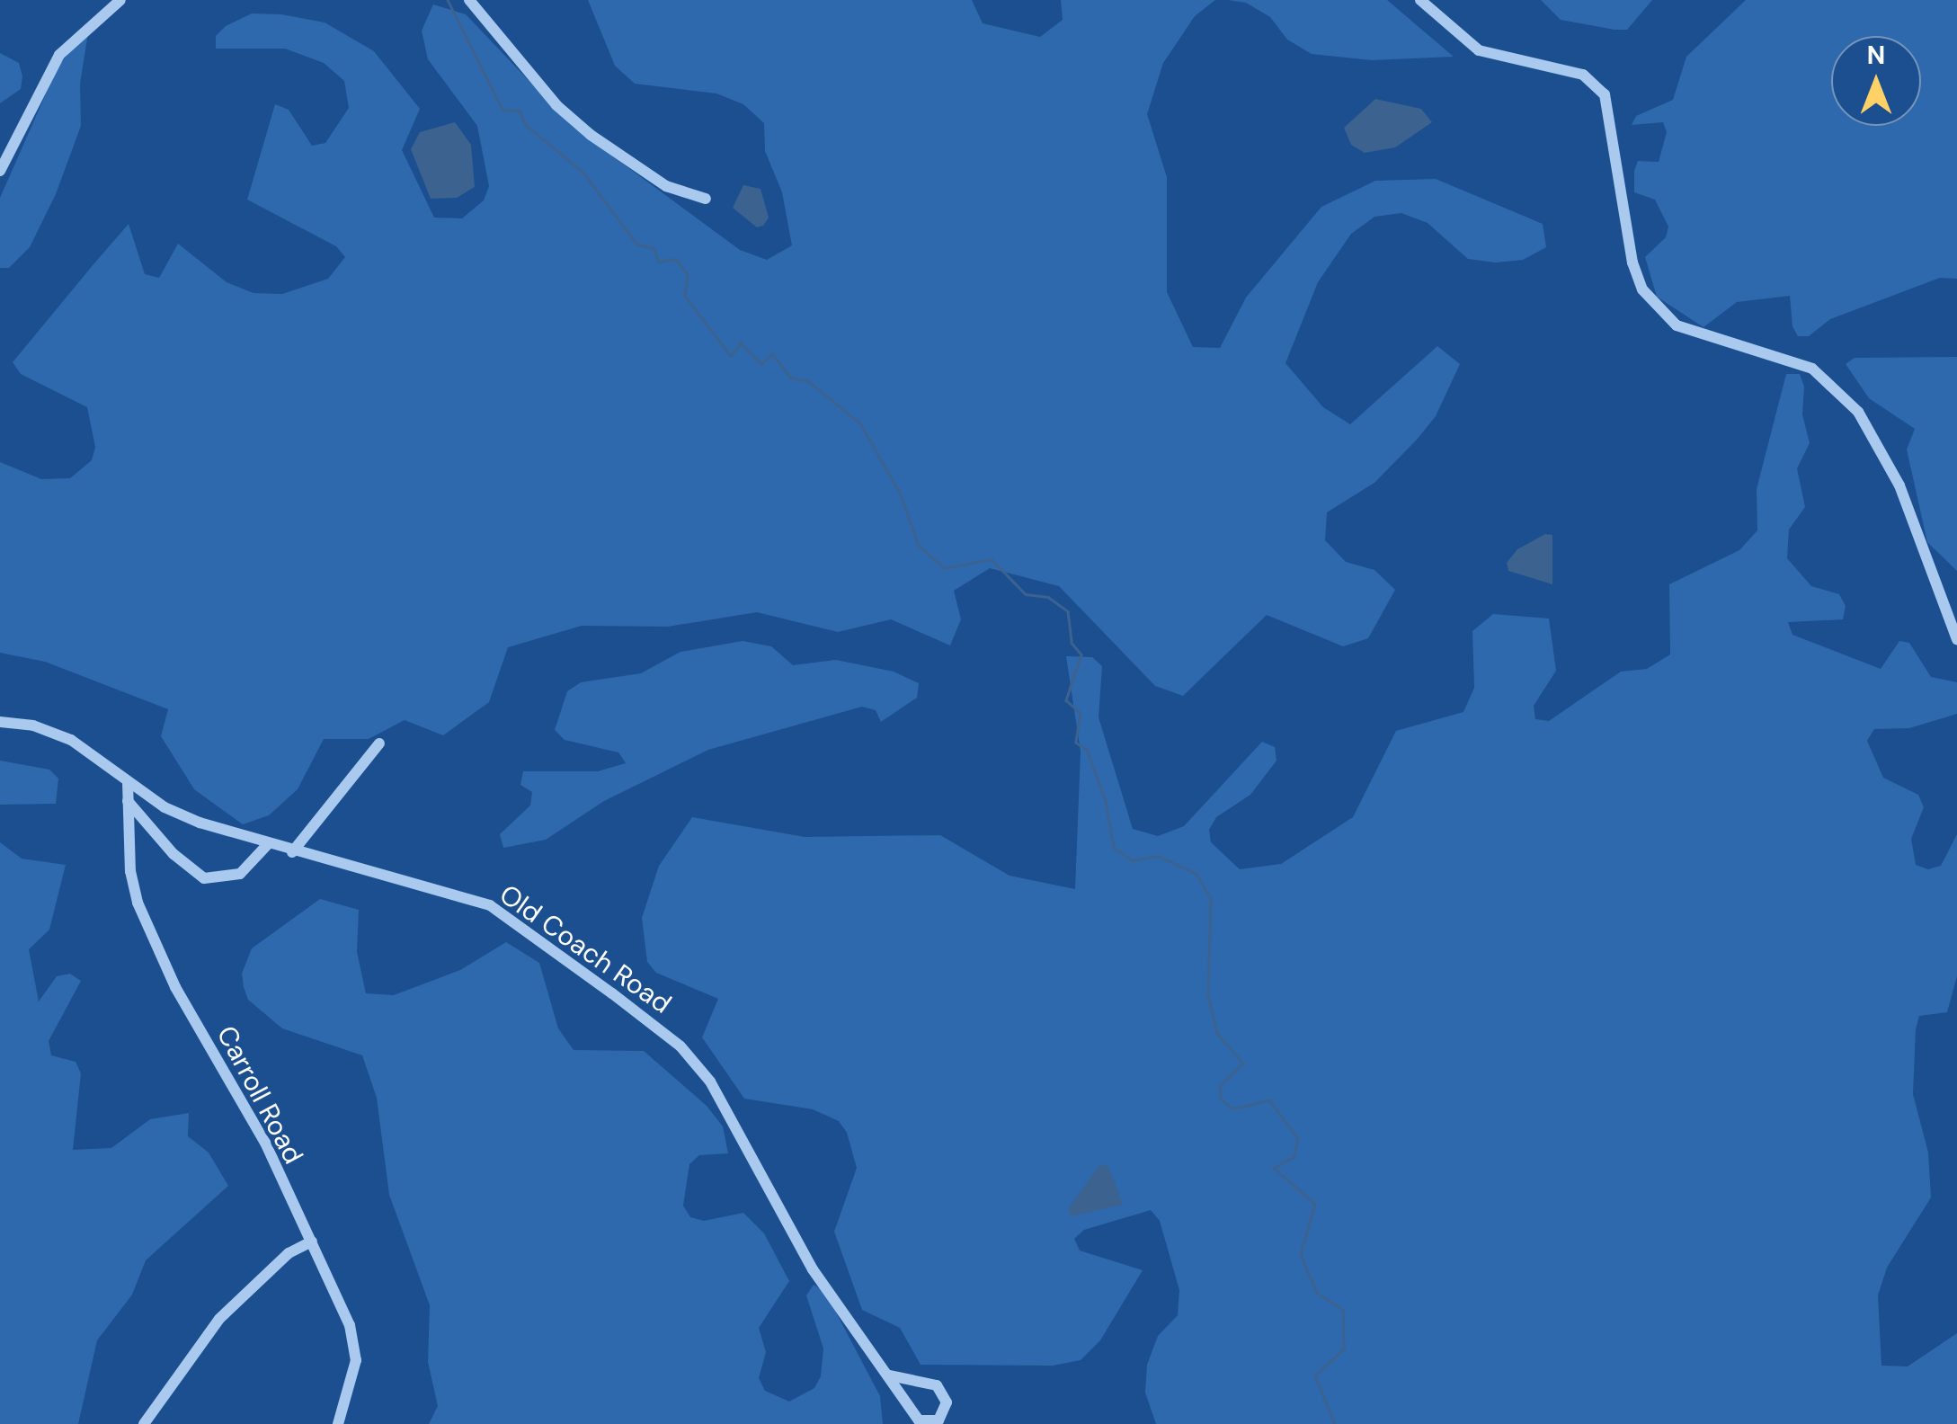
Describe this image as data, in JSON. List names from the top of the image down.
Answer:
{
  "streets": {
    "street": ["Old Coach Road", "Carroll Road"]
  },
  "crossings": [
    ["Old Coach Road", "Carroll Road"]
  ],
  "north": "top"
}
